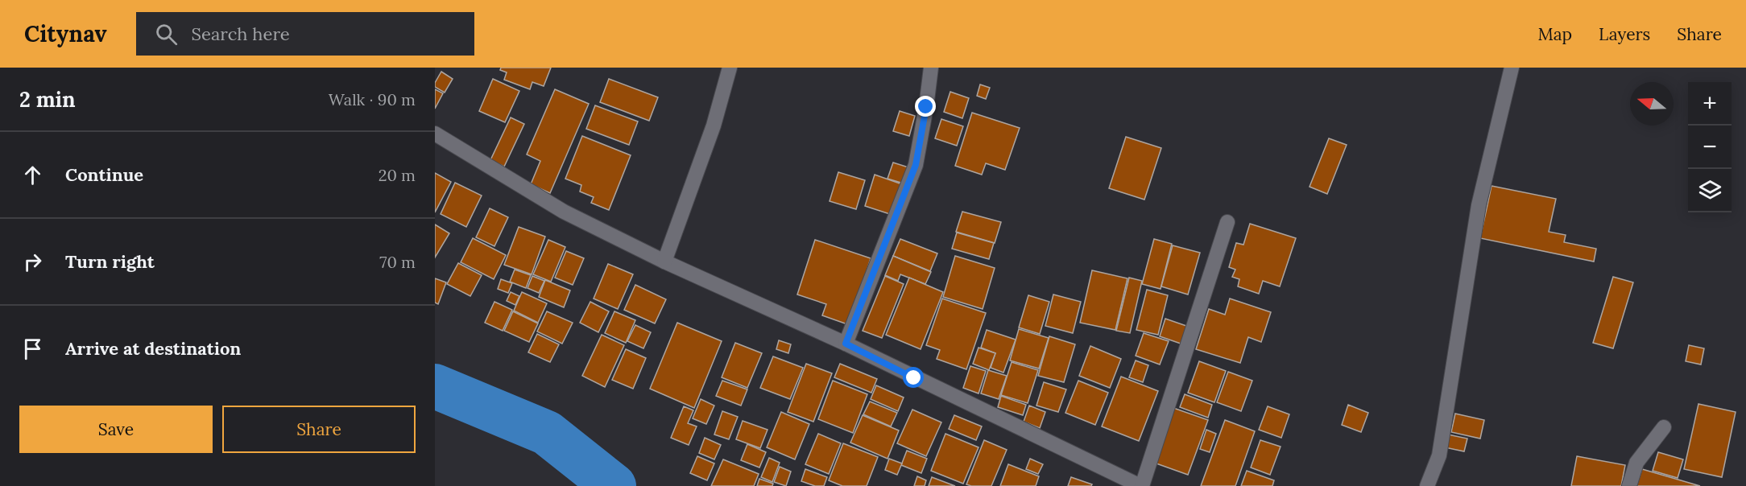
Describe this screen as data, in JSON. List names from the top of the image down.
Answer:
{
  "north": "left",
  "page": {
    "header": "Citynav",
    "search": "Search here",
    "nav": ["Map", "Layers", "Share"],
    "heading": ["2 min", "Walk · 90 m"],
    "map_buttons": ["+", "−"],
    "list": [
      ["Continue", "20 m"],
      ["Turn right", "70 m"],
      "Arrive at destination"
    ],
    "buttons": ["Save", "Share"]
  }
}
